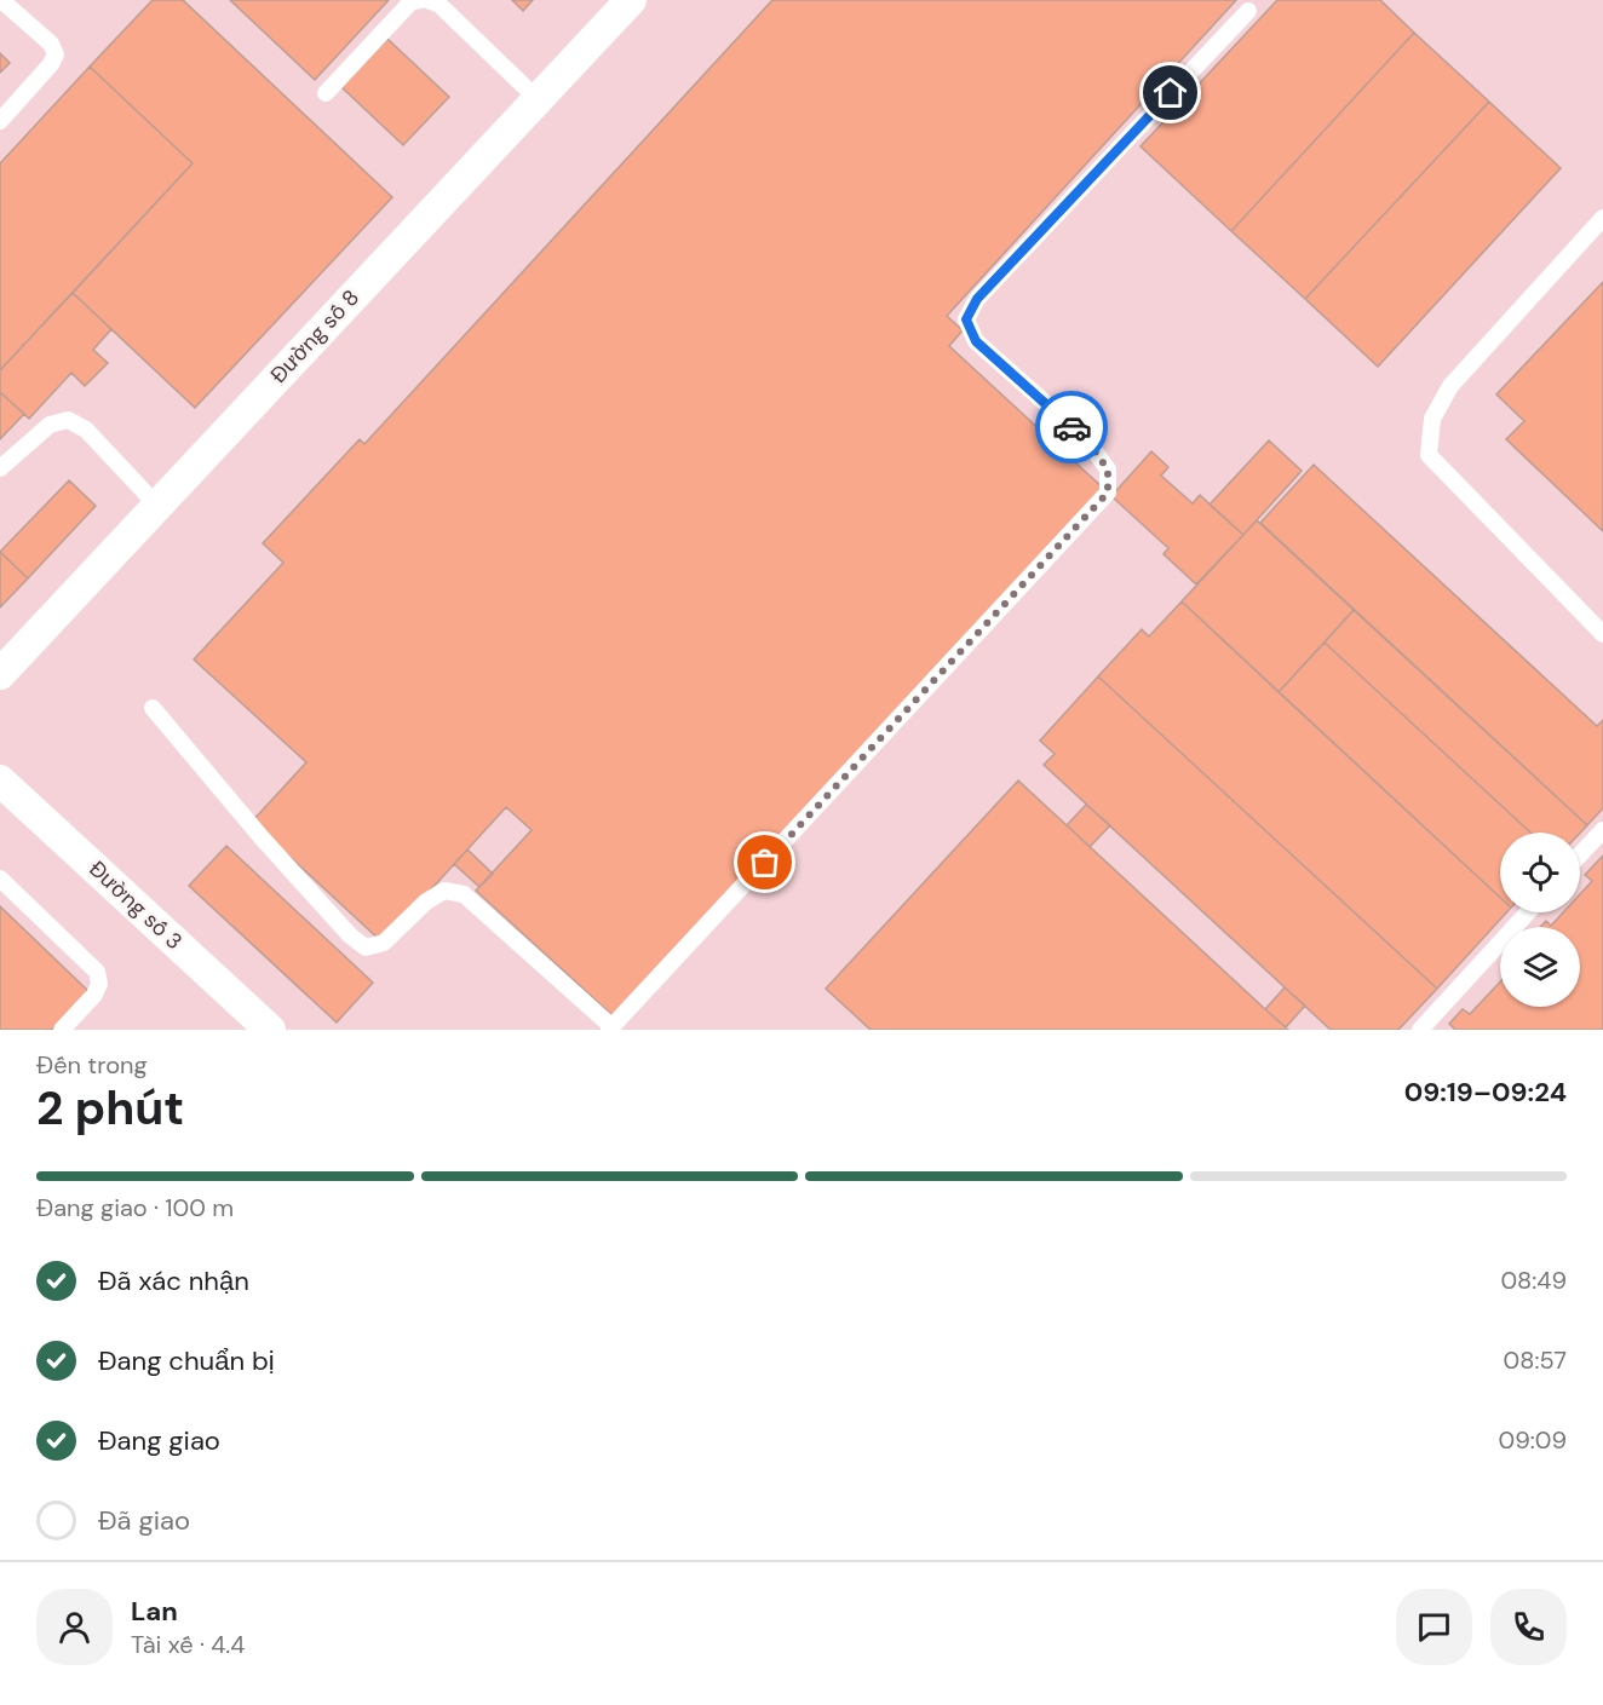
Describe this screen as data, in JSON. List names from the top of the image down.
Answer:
{
  "streets": {
    "street": ["Đường số 8", "Đường số 3"]
  },
  "page": {
    "heading": ["2 phút", "Đến trong", "09:19–09:24"],
    "panel": ["Lan", "Tài xế · 4.4"],
    "bar": "Đang giao · 100 m",
    "list": [
      ["Đã xác nhận", "08:49"],
      ["Đang chuẩn bị", "08:57"],
      ["Đang giao", "09:09"],
      "Đã giao"
    ]
  }
}
